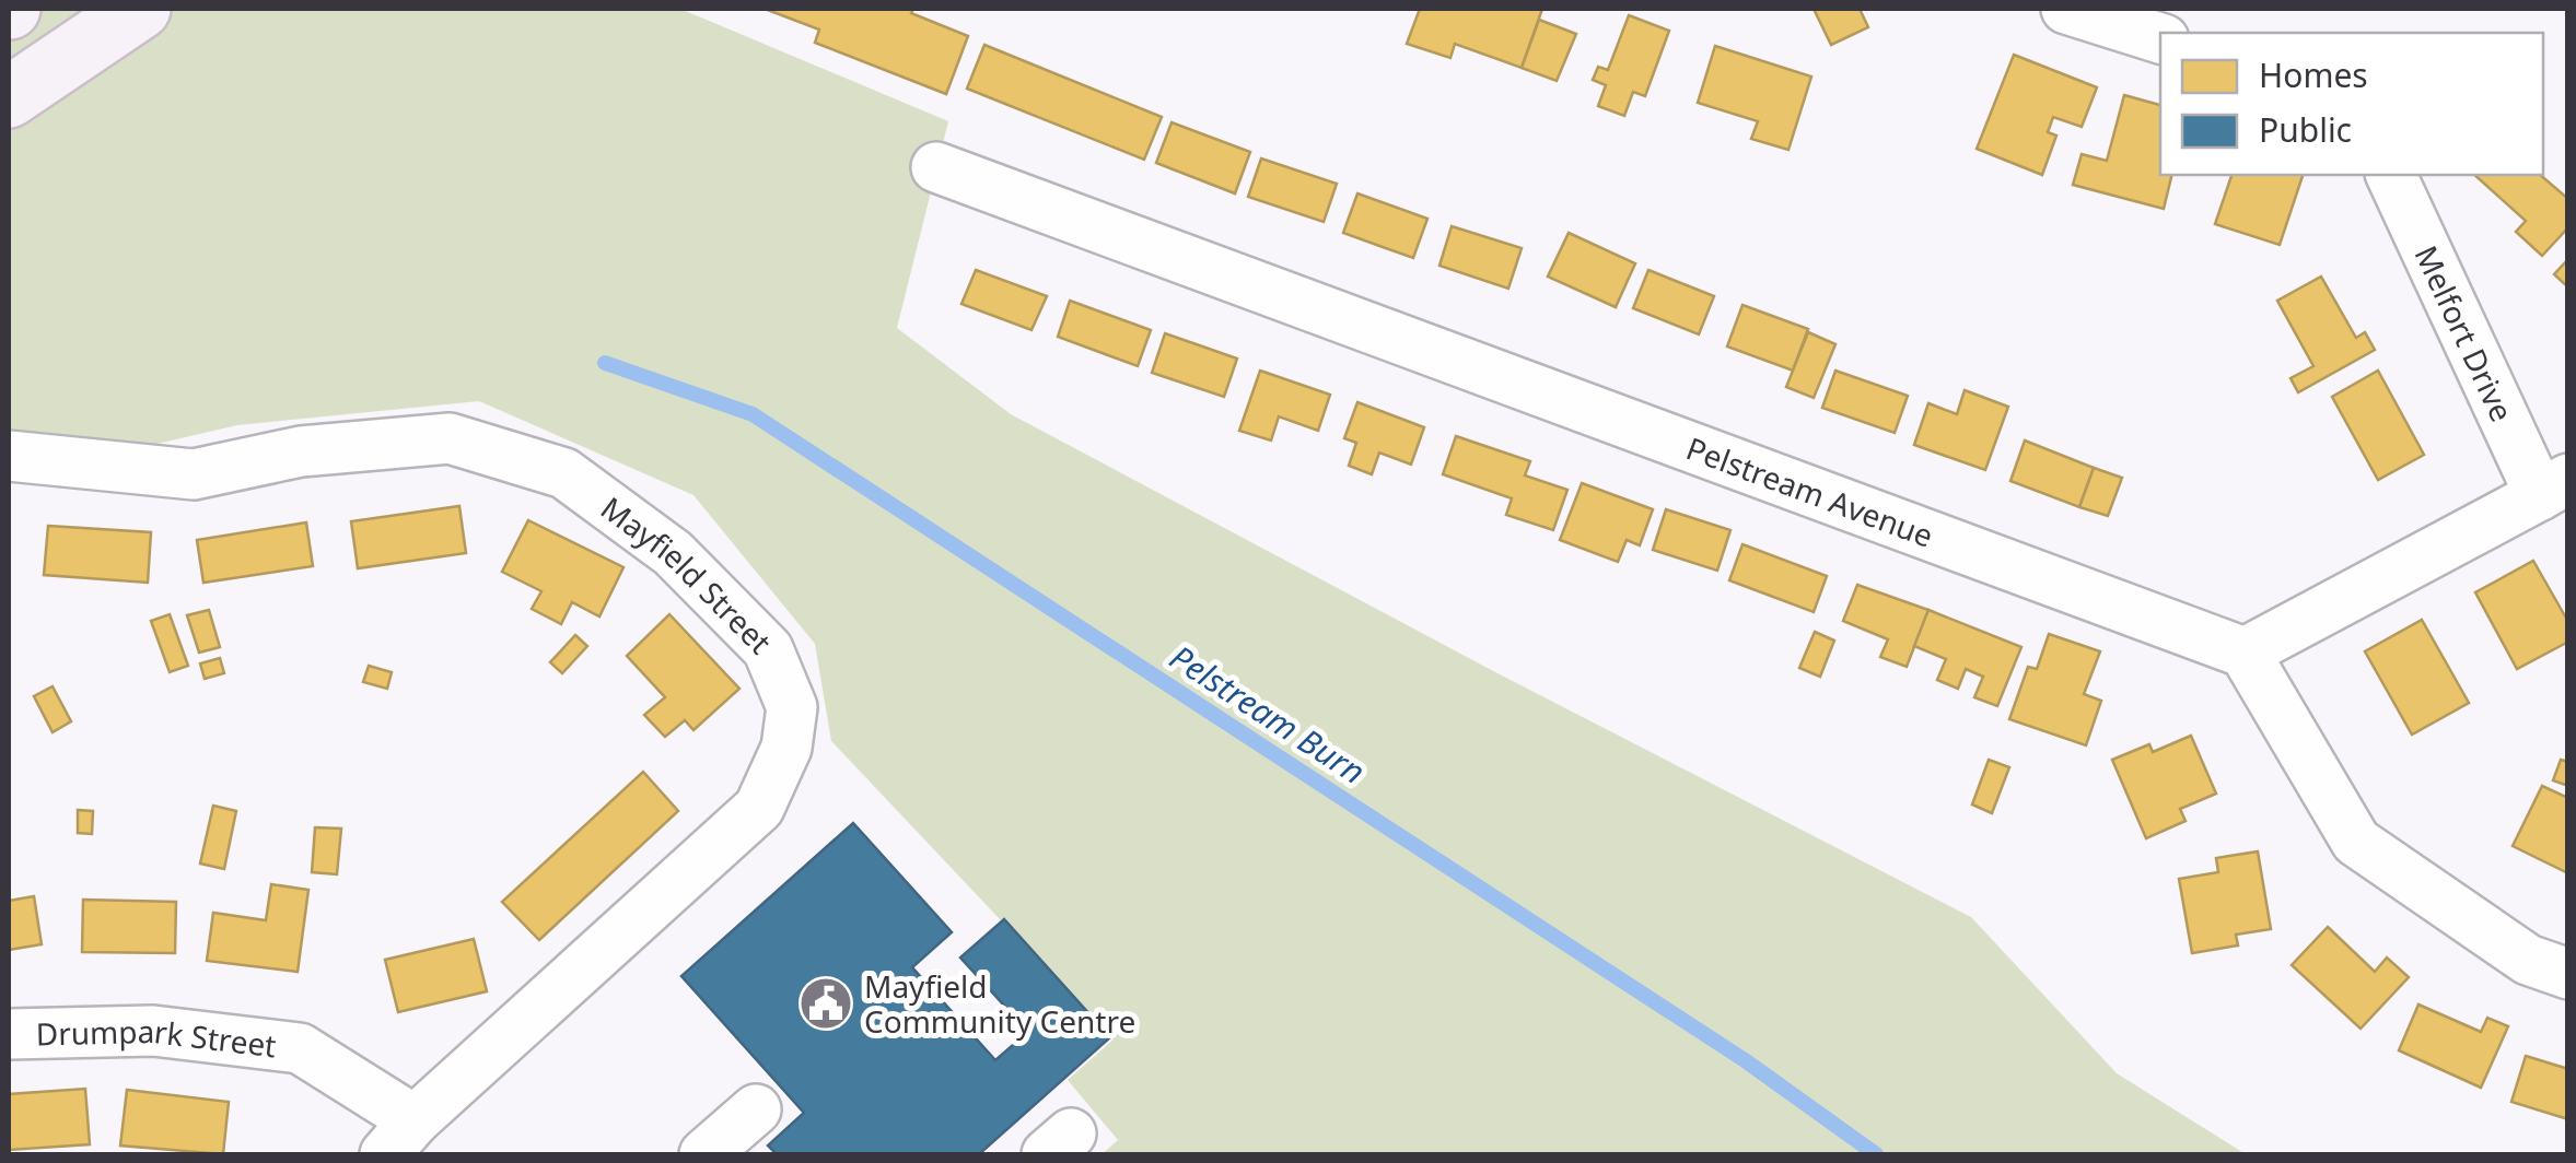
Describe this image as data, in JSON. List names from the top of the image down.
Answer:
{
  "streets": {
    "street": [
      "Melfort Drive",
      "Pelstream Avenue",
      "Mayfield Street",
      "Drumpark Street"
    ]
  },
  "crossings": [
    ["Melfort Drive", "Pelstream Avenue"],
    ["Mayfield Street", "Drumpark Street"]
  ],
  "water": ["Pelstream Burn"],
  "places": {
    "public building": ["Mayfield Community Centre"]
  },
  "legend": ["Homes", "Public"]
}
